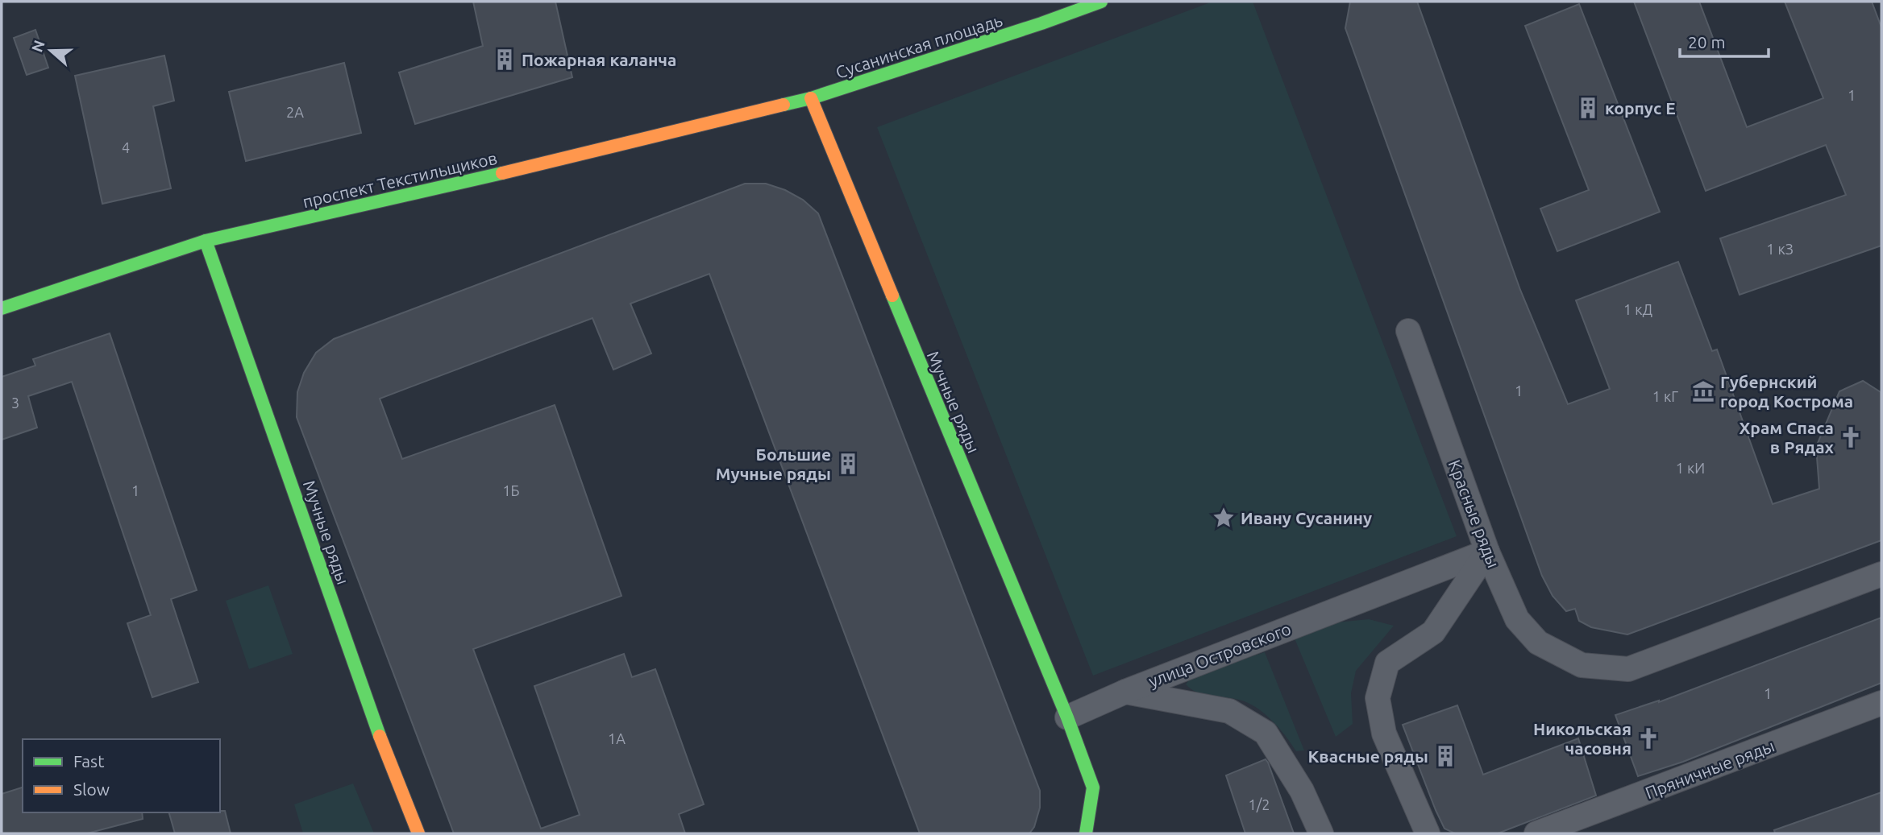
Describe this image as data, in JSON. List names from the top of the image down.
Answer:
{
  "streets": {
    "street": [
      "Сусанинская площадь",
      "проспект Текстильщиков",
      "Мучные ряды",
      "Красные ряды",
      "улица Островского",
      "Пряничные ряды"
    ]
  },
  "crossings": [
    ["Сусанинская площадь", "проспект Текстильщиков"],
    ["Сусанинская площадь", "Мучные ряды"],
    ["проспект Текстильщиков", "Мучные ряды"],
    ["Мучные ряды", "улица Островского"],
    ["Красные ряды", "улица Островского"]
  ],
  "places": {
    "building": [
      "Пожарная каланча",
      "корпус Е",
      "Большие Мучные ряды",
      "Квасные ряды"
    ],
    "museum": ["Губернский город Кострома"],
    "church": ["Храм Спаса в Рядах", "Никольская часовня"],
    "place": ["Ивану Сусанину"]
  },
  "house_numbers": [
    "1",
    "2А",
    "4",
    "1 кЗ",
    "1 кД",
    "1",
    "1 кГ",
    "3",
    "1 кИ",
    "1",
    "1Б",
    "1",
    "1А",
    "1/2"
  ],
  "legend": ["Fast", "Slow"],
  "scale_bar": "20 m",
  "north": "left"
}
